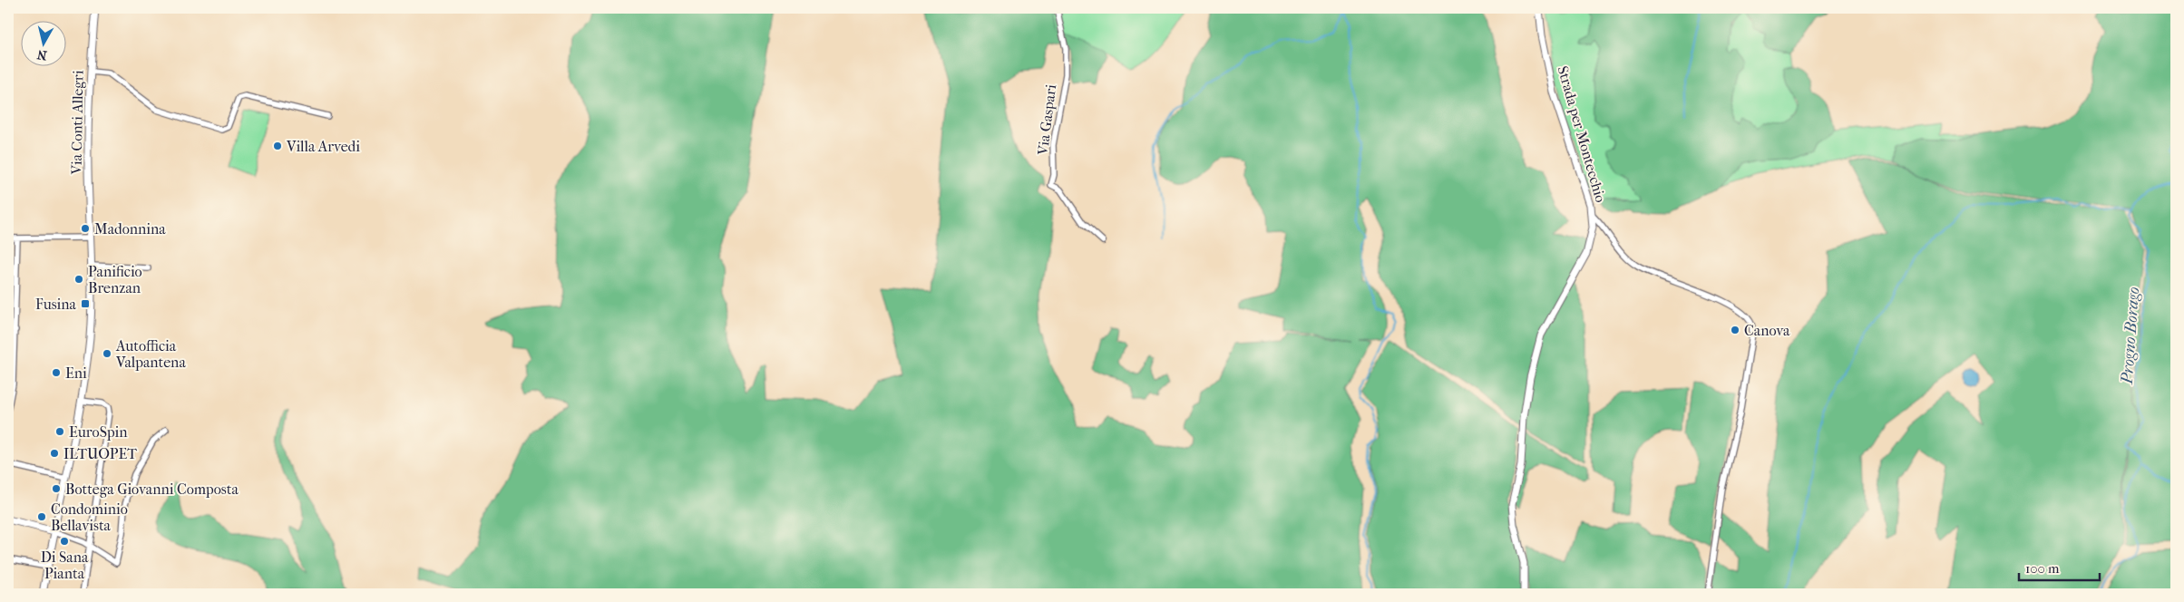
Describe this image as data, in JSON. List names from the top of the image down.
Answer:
{
  "streets": {
    "street": ["Via Gaspari", "Via Conti Allegri", "Strada per Montecchio"]
  },
  "water": ["Progno Borago"],
  "places": {
    "other": [
      "Villa Arvedi",
      "Madonnina",
      "Panificio Brenzan",
      "Canova",
      "Autofficia Valpantena",
      "Eni",
      "EuroSpin",
      "ILTUOPET",
      "Bottega Giovanni Composta",
      "Condominio Bellavista",
      "Di Sana Pianta"
    ],
    "transit": ["Fusina"]
  },
  "scale_bar": "100 m",
  "north": "bottom"
}
